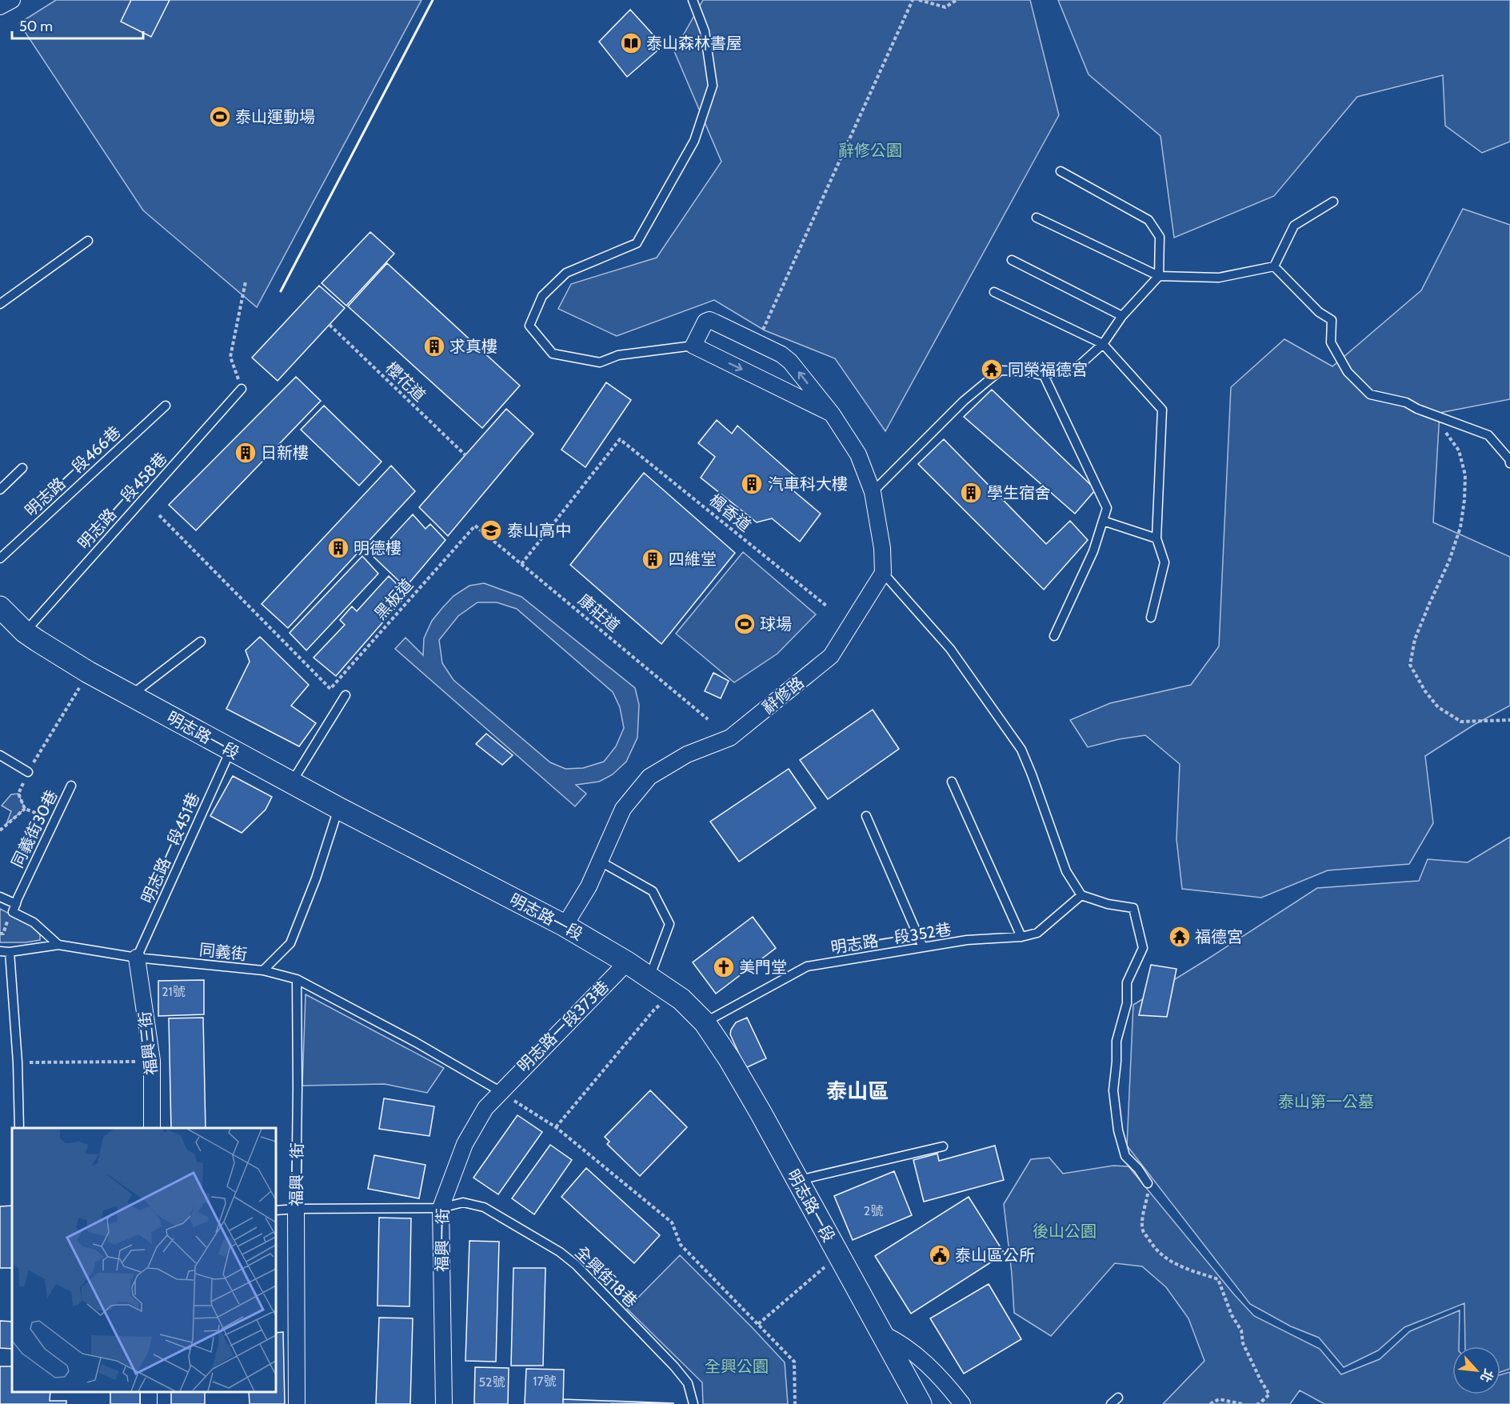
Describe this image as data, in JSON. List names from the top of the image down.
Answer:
{
  "streets": {
    "main road": ["明志路一段"],
    "street": [
      "辭修路",
      "明志路一段373巷",
      "福興三街",
      "福興二街",
      "福興一街"
    ],
    "lane": [
      "明志路一段466巷",
      "明志路一段458巷",
      "同義街30巷",
      "明志路一段451巷",
      "明志路一段352巷",
      "同義街",
      "全興街18巷"
    ],
    "path": [
      "櫻花道",
      "楓香道",
      "黑板道",
      "康莊道"
    ]
  },
  "crossings": [
    ["明志路一段458巷", "明志路一段"],
    ["楓香道", "康莊道"],
    ["黑板道", "康莊道"],
    ["辭修路", "明志路一段"],
    ["明志路一段", "明志路一段451巷"],
    ["明志路一段", "明志路一段352巷"],
    ["明志路一段", "同義街"],
    ["明志路一段", "明志路一段373巷"],
    ["明志路一段451巷", "同義街"],
    ["明志路一段451巷", "福興三街"],
    ["同義街", "福興三街"],
    ["明志路一段373巷", "福興一街"],
    ["福興二街", "全興街18巷"],
    ["福興一街", "全興街18巷"]
  ],
  "districts": ["泰山區"],
  "parks": [
    "辭修公園",
    "泰山第一公墓",
    "後山公園",
    "全興公園"
  ],
  "places": {
    "library": ["泰山森林書屋"],
    "sports": ["泰山運動場", "球場"],
    "building": [
      "求真樓",
      "日新樓",
      "汽車科大樓",
      "學生宿舍",
      "明德樓",
      "四維堂"
    ],
    "temple": ["同榮福德宮", "福德宮"],
    "school or university": ["泰山高中"],
    "church": ["美門堂"],
    "public building": ["泰山區公所"]
  },
  "house_numbers": [
    "21號",
    "2號",
    "17號",
    "52號"
  ],
  "scale_bar": "50 m",
  "north": "bottom right"
}
